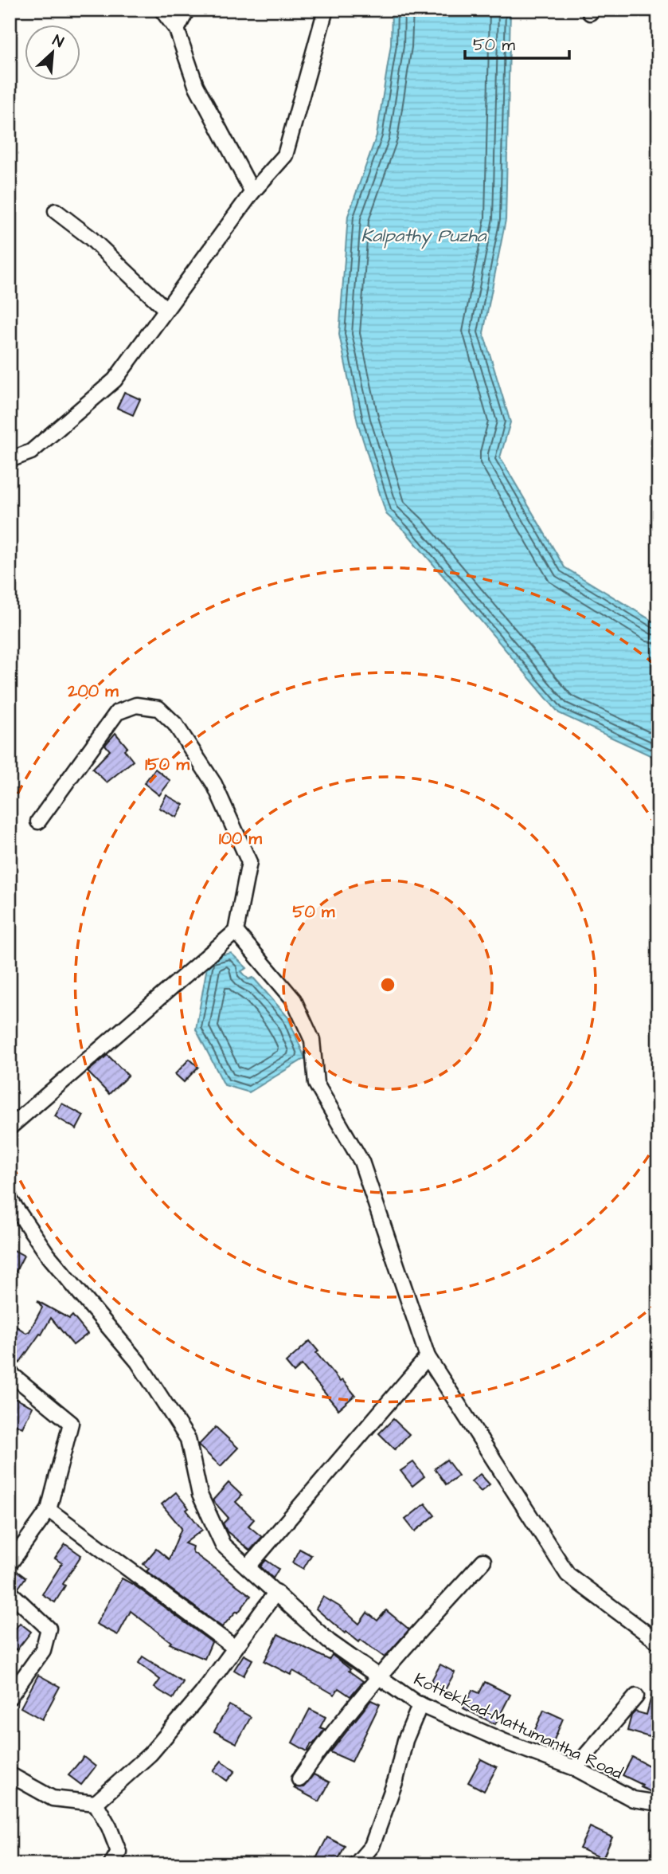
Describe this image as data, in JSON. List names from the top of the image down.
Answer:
{
  "streets": {
    "street": ["Kottekkad-Mattumantha Road"]
  },
  "water": ["Kalpathy Puzha"],
  "scale_bar": "50 m",
  "north": "top right",
  "rings": [
    "200 m",
    "150 m",
    "100 m",
    "50 m"
  ]
}
